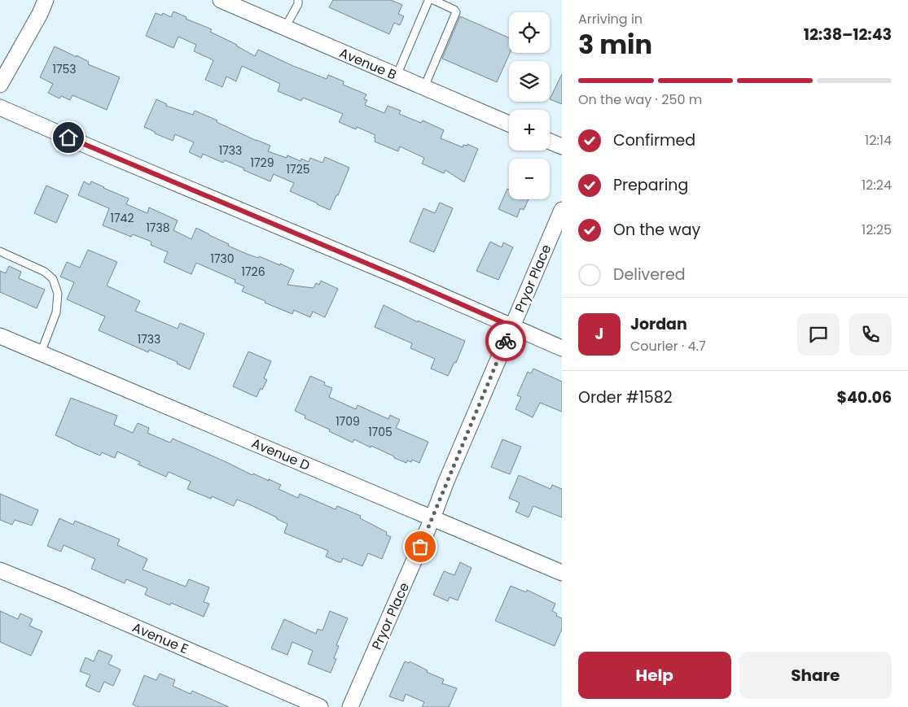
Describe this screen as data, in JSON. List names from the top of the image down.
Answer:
{
  "streets": {
    "street": [
      "Avenue B",
      "Pryor Place",
      "Avenue D",
      "Avenue E"
    ]
  },
  "crossings": [
    ["Pryor Place", "Avenue D"]
  ],
  "house_numbers": [
    "1753",
    "1733",
    "1729",
    "1725",
    "1742",
    "1738",
    "1730",
    "1726",
    "1733",
    "1709",
    "1705"
  ],
  "page": {
    "heading": ["3 min", "Arriving in", "12:38–12:43"],
    "panel": [
      "Jordan",
      "Courier · 4.7",
      "Order #1582",
      "$40.06"
    ],
    "map_buttons": ["+", "−"],
    "bar": "On the way · 250 m",
    "list": [
      ["Confirmed", "12:14"],
      ["Preparing", "12:24"],
      ["On the way", "12:25"],
      "Delivered"
    ],
    "round": "J",
    "buttons": ["Help", "Share"]
  }
}
